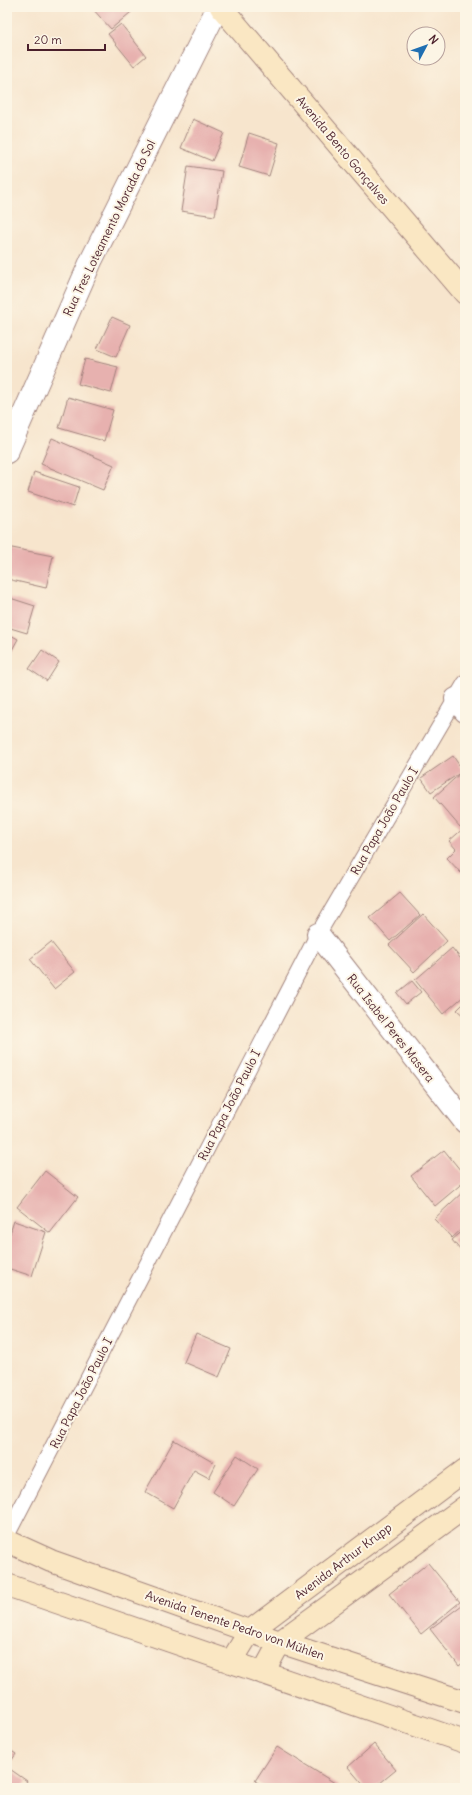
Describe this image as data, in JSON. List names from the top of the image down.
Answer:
{
  "streets": {
    "main road": ["Avenida Bento Gonçalves", "Avenida Arthur Krupp", "Avenida Tenente Pedro von Mühlen"],
    "street": ["Rua Tres Loteamento Morada do Sol", "Rua Isabel Peres Masera"],
    "lane": ["Rua Papa João Paulo I"]
  },
  "crossings": [
    ["Rua Papa João Paulo I", "Rua Isabel Peres Masera"],
    ["Avenida Arthur Krupp", "Avenida Tenente Pedro von Mühlen"]
  ],
  "scale_bar": "20 m",
  "north": "top right"
}
